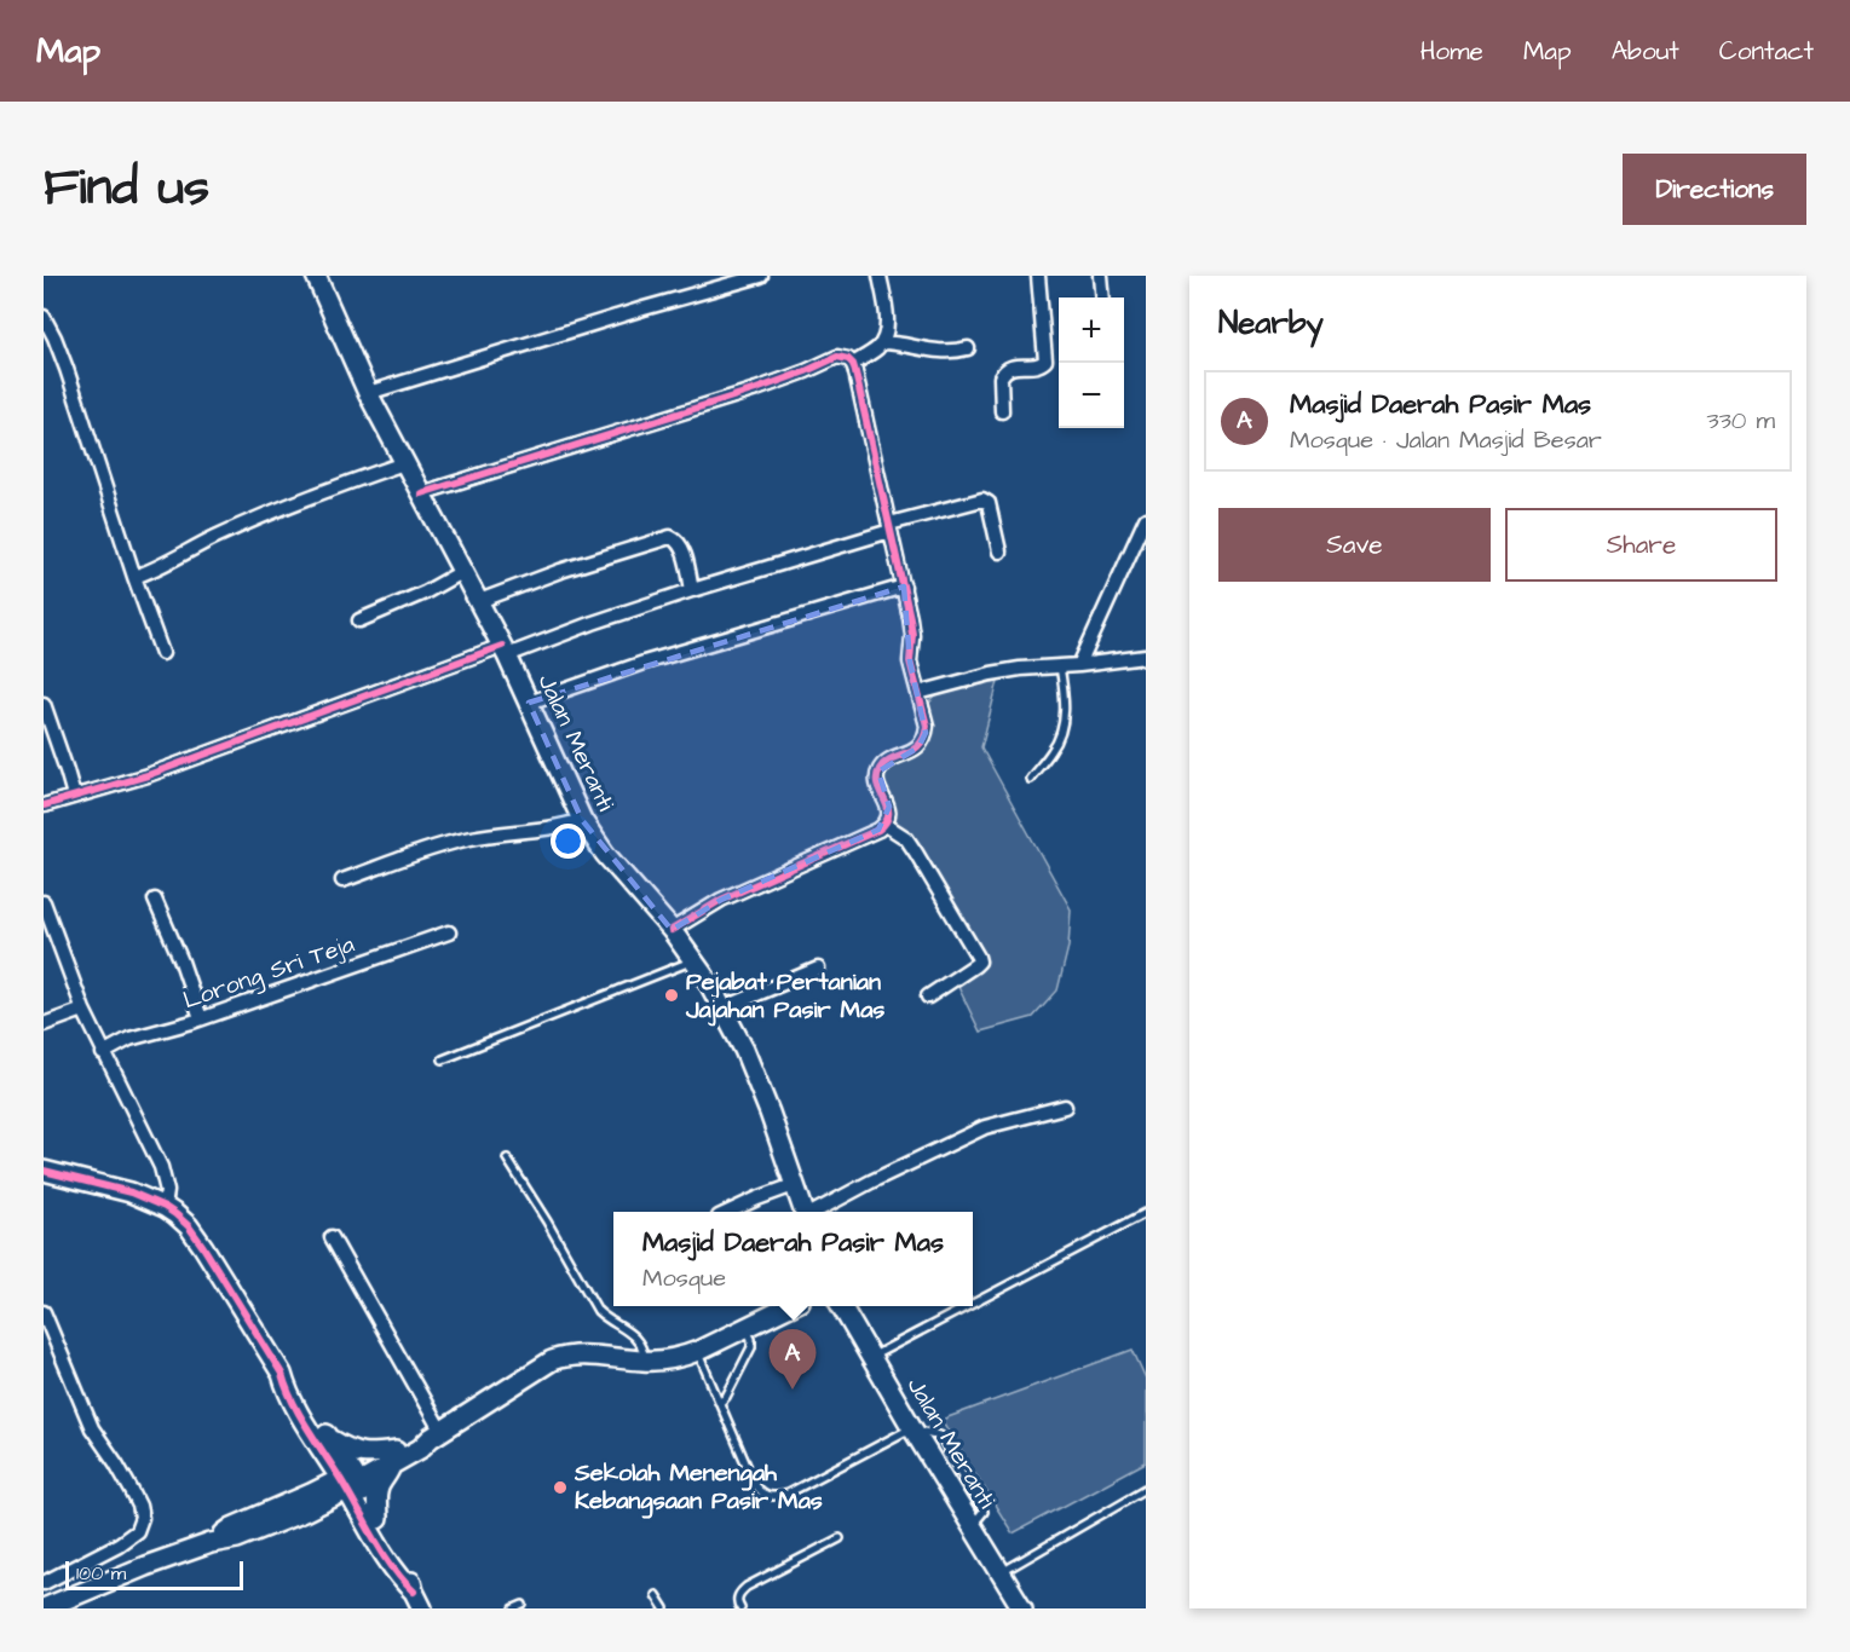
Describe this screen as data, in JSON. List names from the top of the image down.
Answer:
{
  "streets": {
    "street": ["Jalan Meranti", "Lorong Sri Teja"]
  },
  "places": ["Pejabat Pertanian Jajahan Pasir Mas", "Sekolah Menengah Kebangsaan Pasir Mas"],
  "scale_bar": "100 m",
  "page": {
    "header": "Map",
    "nav": [
      "Home",
      "Map",
      "About",
      "Contact"
    ],
    "title": "Find us",
    "buttons": [
      "Directions",
      ["Save", "Share"]
    ],
    "heading": "Nearby",
    "map_buttons": ["+", "−"],
    "list": [
      {
        "mark": "A",
        "name": "Masjid Daerah Pasir Mas",
        "note": "Mosque · Jalan Masjid Besar",
        "value": "330 m"
      }
    ],
    "popup": ["Masjid Daerah Pasir Mas", "Mosque"],
    "pins": "A",
    "scale": "100 m"
  }
}
